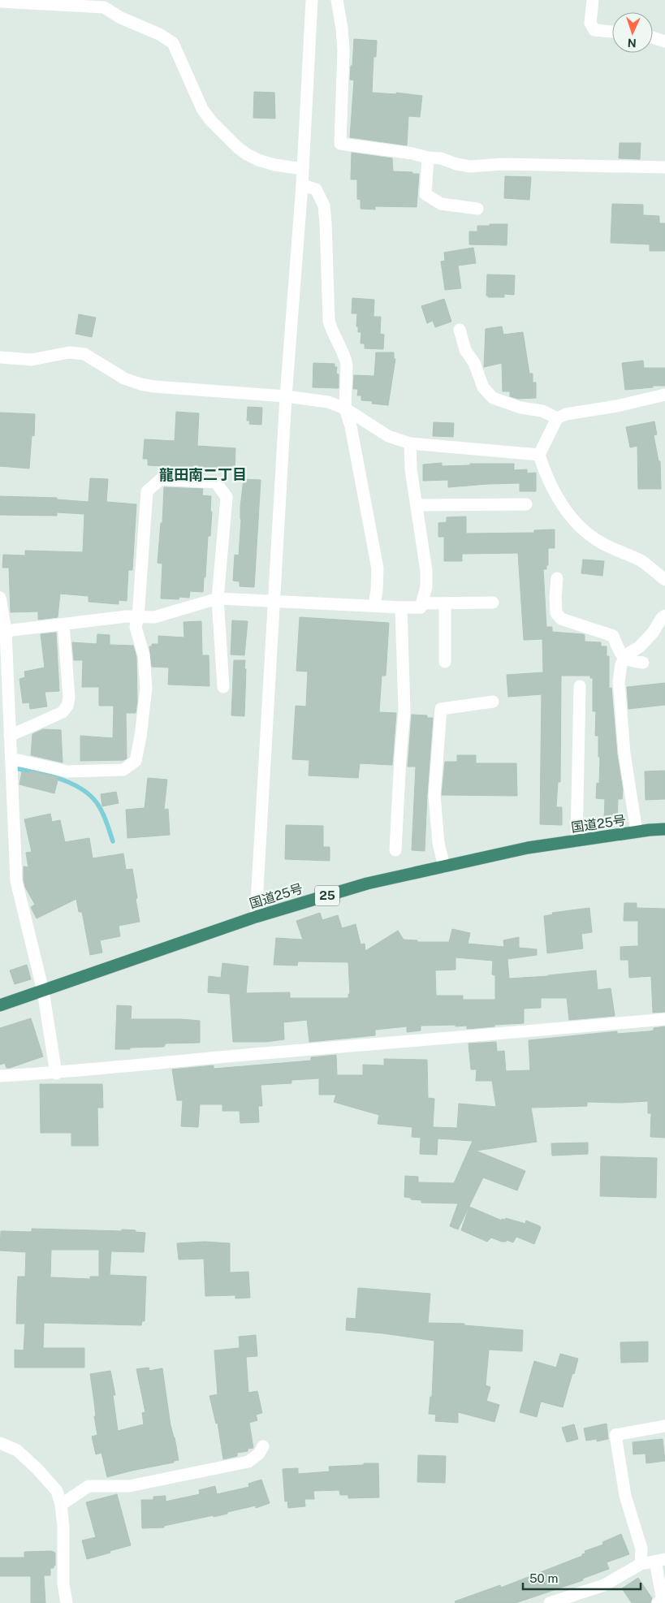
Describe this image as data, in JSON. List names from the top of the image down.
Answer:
{
  "streets": {
    "highway": ["国道25号", "25"]
  },
  "districts": ["龍田南二丁目"],
  "scale_bar": "50 m",
  "north": "bottom"
}
